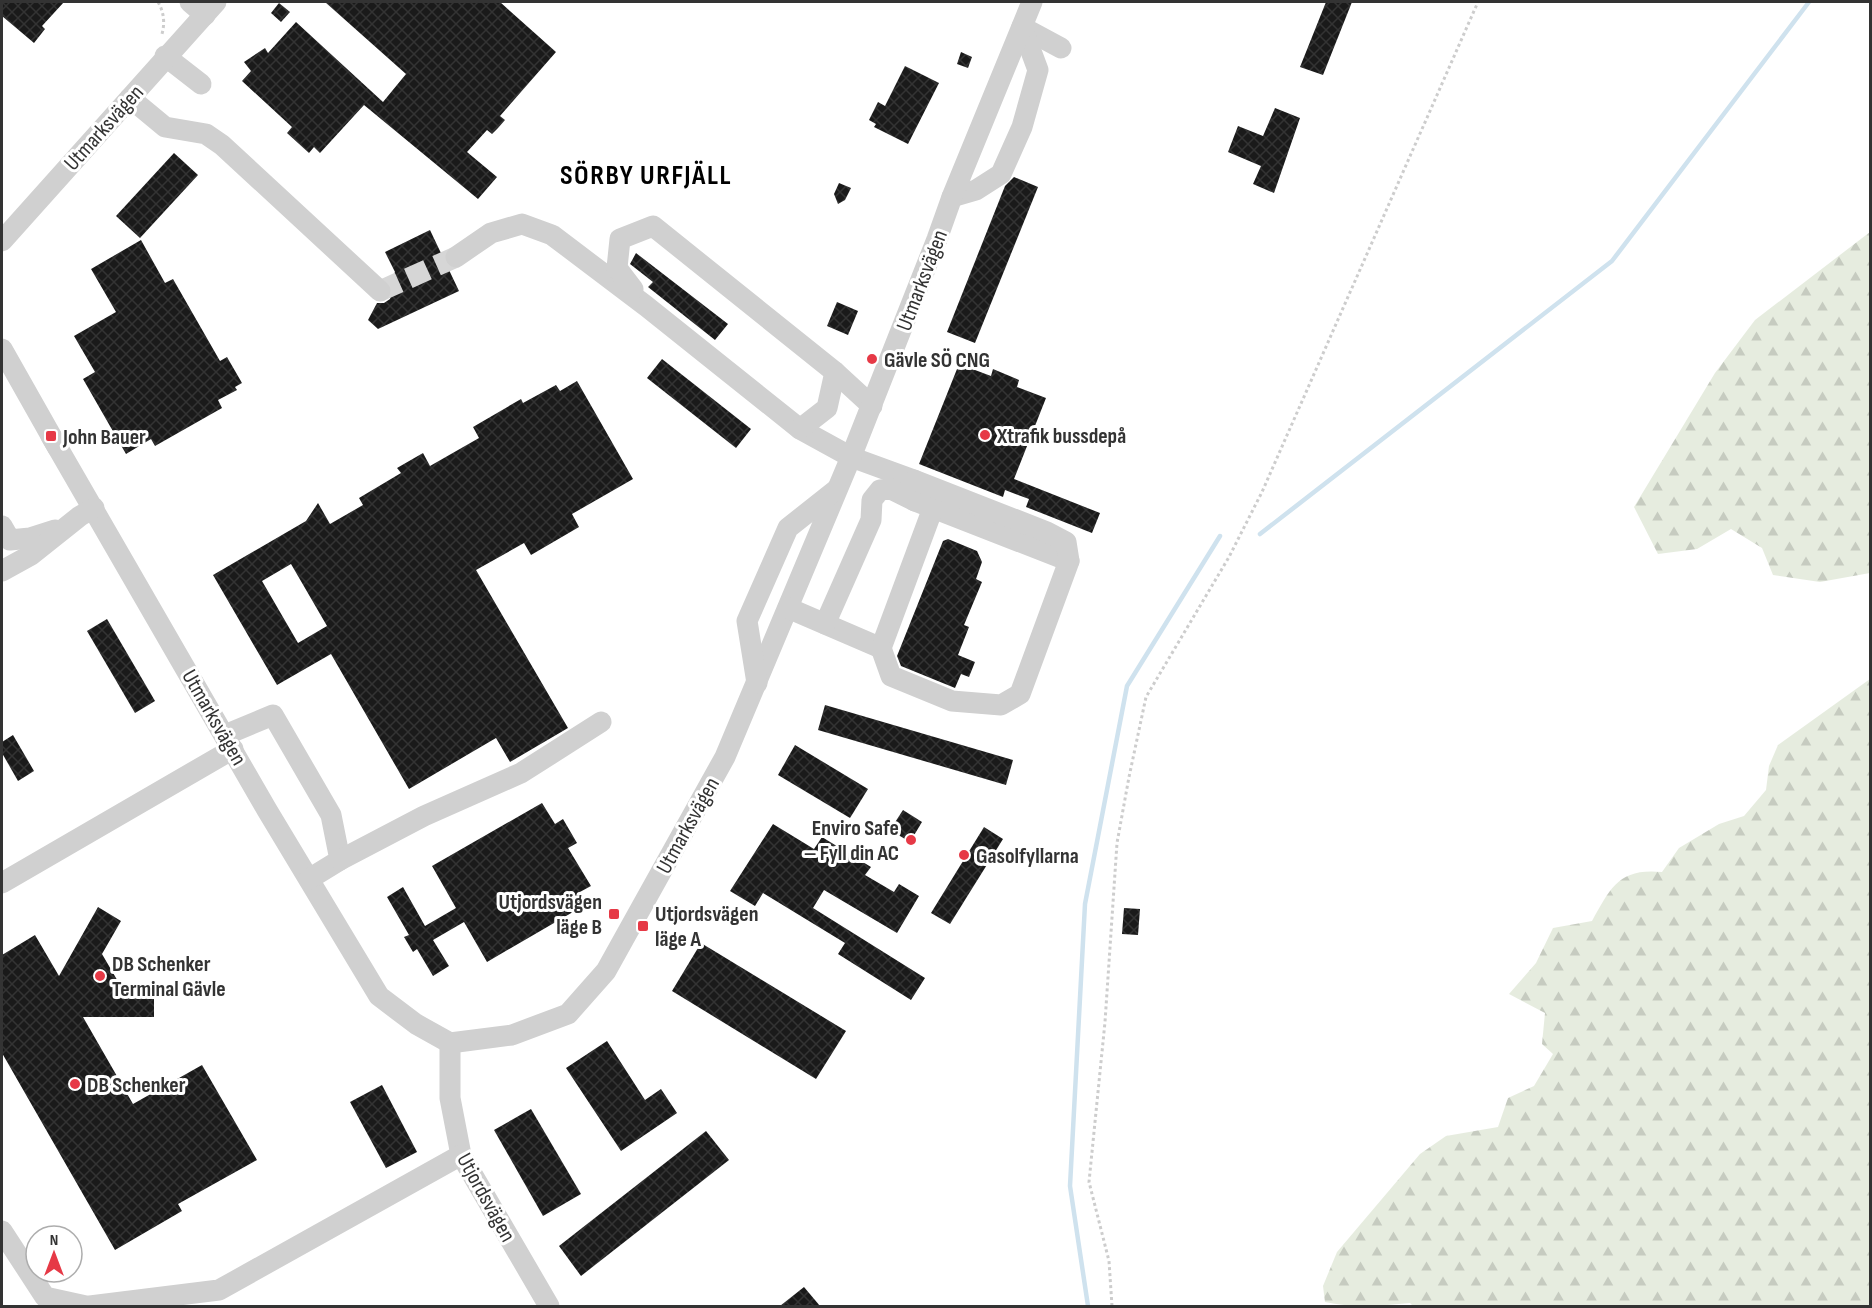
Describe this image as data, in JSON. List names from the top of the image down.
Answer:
{
  "streets": {
    "street": ["Utmarksvägen", "Utjordsvägen"]
  },
  "crossings": [
    ["Utmarksvägen", "Utjordsvägen"]
  ],
  "districts": ["SÖRBY URFJÄLL"],
  "places": {
    "other": [
      "Gävle SÖ CNG",
      "Xtrafik bussdepå",
      "Enviro Safe – Fyll din AC",
      "Gasolfyllarna",
      "DB Schenker Terminal Gävle",
      "DB Schenker"
    ],
    "transit": ["John Bauer", "Utjordsvägen läge B", "Utjordsvägen läge A"]
  },
  "north": "top"
}
